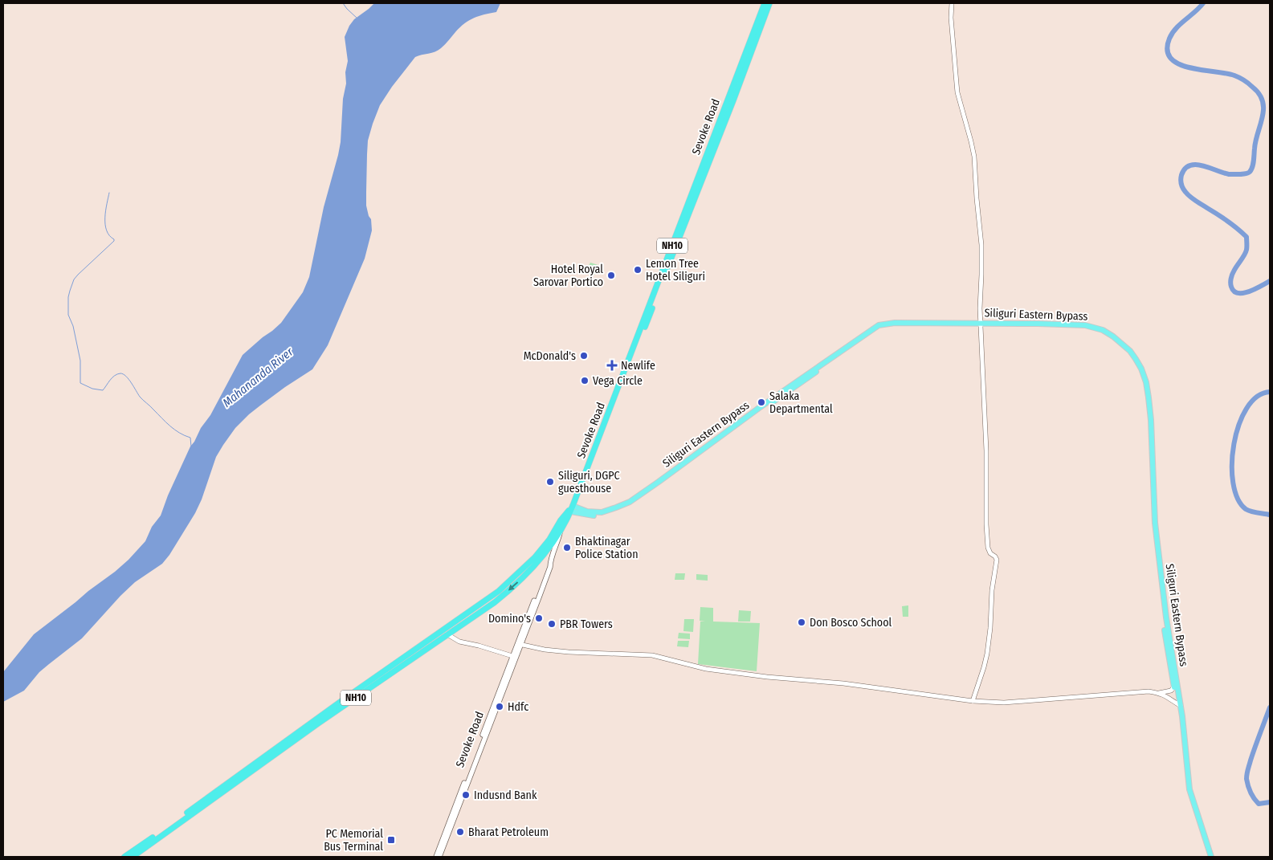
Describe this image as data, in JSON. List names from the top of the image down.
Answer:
{
  "streets": {
    "highway": ["Sevoke Road", "NH10"],
    "main road": ["Siliguri Eastern Bypass"]
  },
  "crossings": [
    ["Sevoke Road", "NH10"],
    ["NH10", "Siliguri Eastern Bypass"]
  ],
  "water": ["Mahananda River"],
  "places": {
    "other": [
      "Lemon Tree Hotel Siliguri",
      "Hotel Royal Sarovar Portico",
      "McDonald's",
      "Vega Circle",
      "Salaka Departmental",
      "Siliguri, DGPC guesthouse",
      "Bhaktinagar Police Station",
      "Domino's",
      "Don Bosco School",
      "PBR Towers",
      "Hdfc",
      "Indusnd Bank",
      "Bharat Petroleum"
    ],
    "health": ["Newlife"],
    "transit": ["PC Memorial Bus Terminal"]
  }
}
